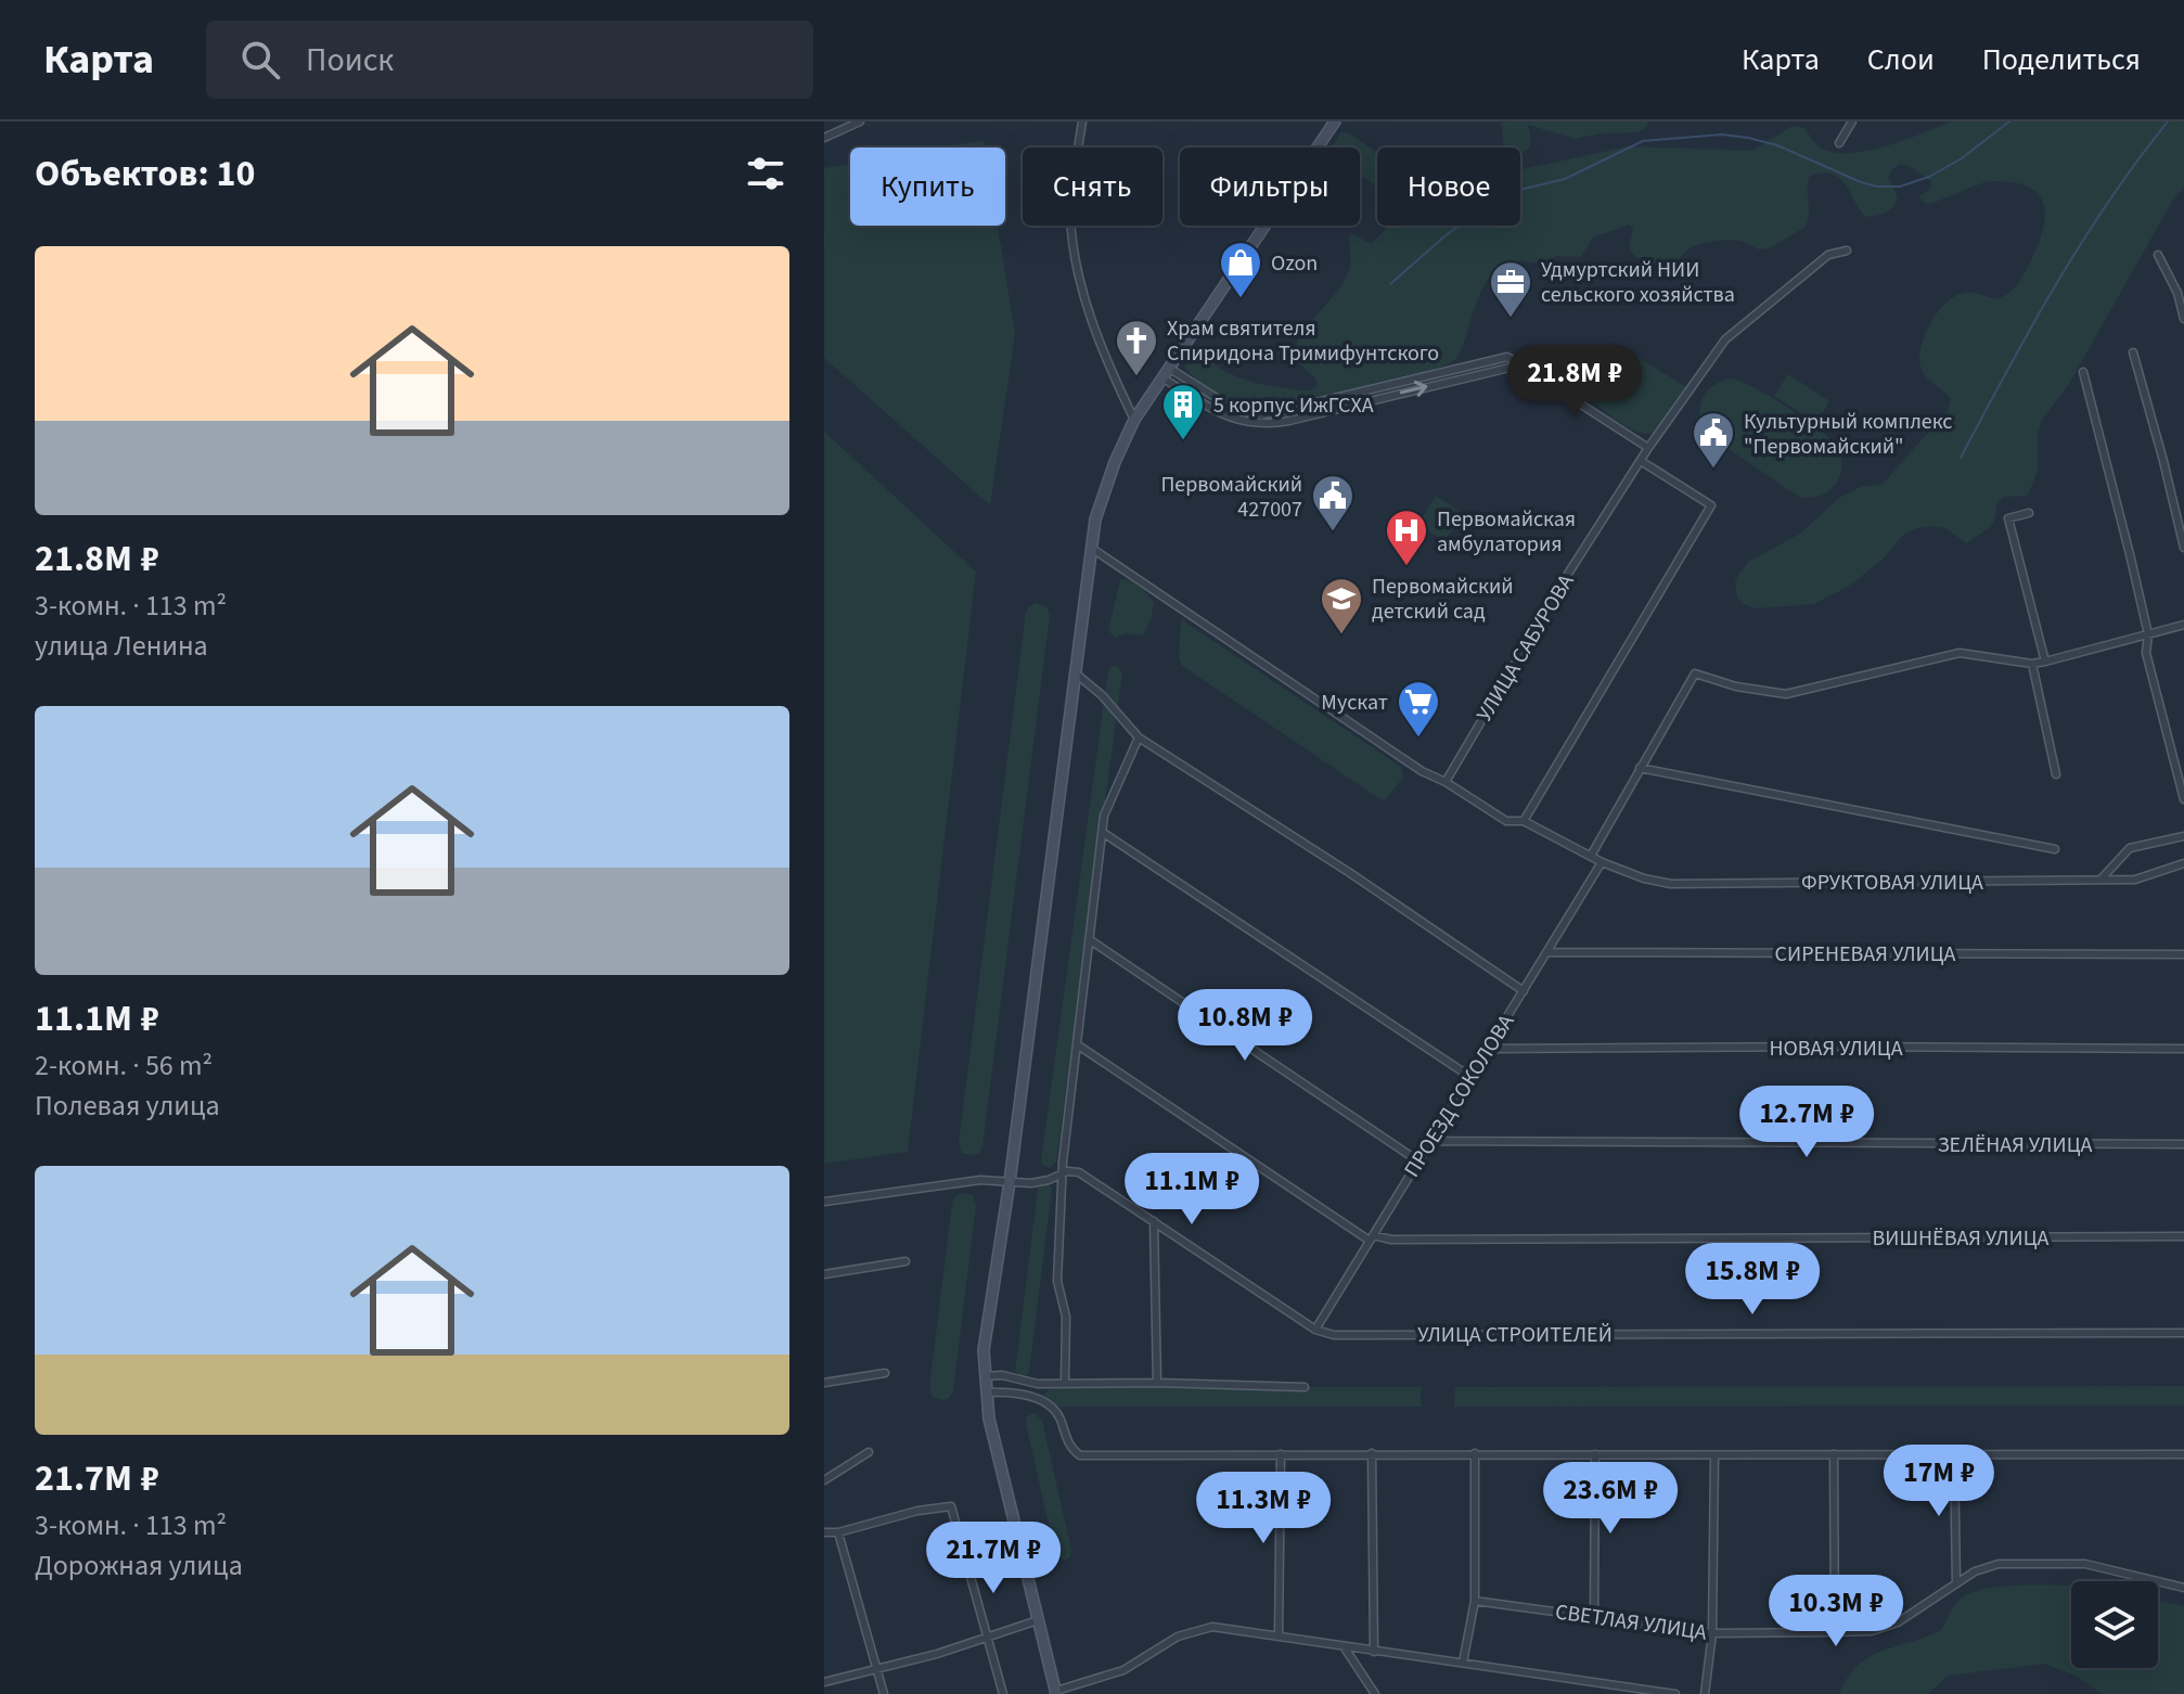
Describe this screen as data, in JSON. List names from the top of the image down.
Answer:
{
  "streets": {
    "street": [
      "УЛИЦА САБУРОВА",
      "ФРУКТОВАЯ УЛИЦА",
      "СИРЕНЕВАЯ УЛИЦА",
      "НОВАЯ УЛИЦА",
      "ПРОЕЗД СОКОЛОВА",
      "ЗЕЛЁНАЯ УЛИЦА",
      "ВИШНЁВАЯ УЛИЦА",
      "УЛИЦА СТРОИТЕЛЕЙ",
      "СВЕТЛАЯ УЛИЦА"
    ]
  },
  "crossings": [
    ["УЛИЦА САБУРОВА", "ФРУКТОВАЯ УЛИЦА"],
    ["ФРУКТОВАЯ УЛИЦА", "ПРОЕЗД СОКОЛОВА"],
    ["СИРЕНЕВАЯ УЛИЦА", "ПРОЕЗД СОКОЛОВА"],
    ["НОВАЯ УЛИЦА", "ПРОЕЗД СОКОЛОВА"],
    ["ПРОЕЗД СОКОЛОВА", "ЗЕЛЁНАЯ УЛИЦА"],
    ["ПРОЕЗД СОКОЛОВА", "ВИШНЁВАЯ УЛИЦА"],
    ["ПРОЕЗД СОКОЛОВА", "УЛИЦА СТРОИТЕЛЕЙ"]
  ],
  "places": {
    "shop": ["Ozon"],
    "office": ["Удмуртский НИИ сельского хозяйства"],
    "church": ["Храм святителя Спиридона Тримифунтского"],
    "building": ["5 корпус ИжГСХА"],
    "public building": ["Культурный комплекс \"Первомайский\"", "Первомайский 427007"],
    "hospital": ["Первомайская амбулатория"],
    "school or university": ["Первомайский детский сад"],
    "supermarket": ["Мускат"]
  },
  "page": {
    "header": "Карта",
    "search": "Поиск",
    "nav": ["Карта", "Слои", "Поделиться"],
    "heading": "Объектов: 10",
    "chip": [
      "Купить",
      "Снять",
      "Фильтры",
      "Новое"
    ],
    "list": [
      {
        "name": "21.8M ₽",
        "note": "3-комн. · 113 m² · улица Ленина"
      },
      {
        "name": "11.1M ₽",
        "note": "2-комн. · 56 m² · Полевая улица"
      },
      {
        "name": "21.7M ₽",
        "note": "3-комн. · 113 m² · Дорожная улица"
      }
    ],
    "price": [
      "21.8M ₽",
      "10.8M ₽",
      "12.7M ₽",
      "11.1M ₽",
      "15.8M ₽",
      "17M ₽",
      "23.6M ₽",
      "11.3M ₽",
      "21.7M ₽",
      "10.3M ₽"
    ]
  }
}
